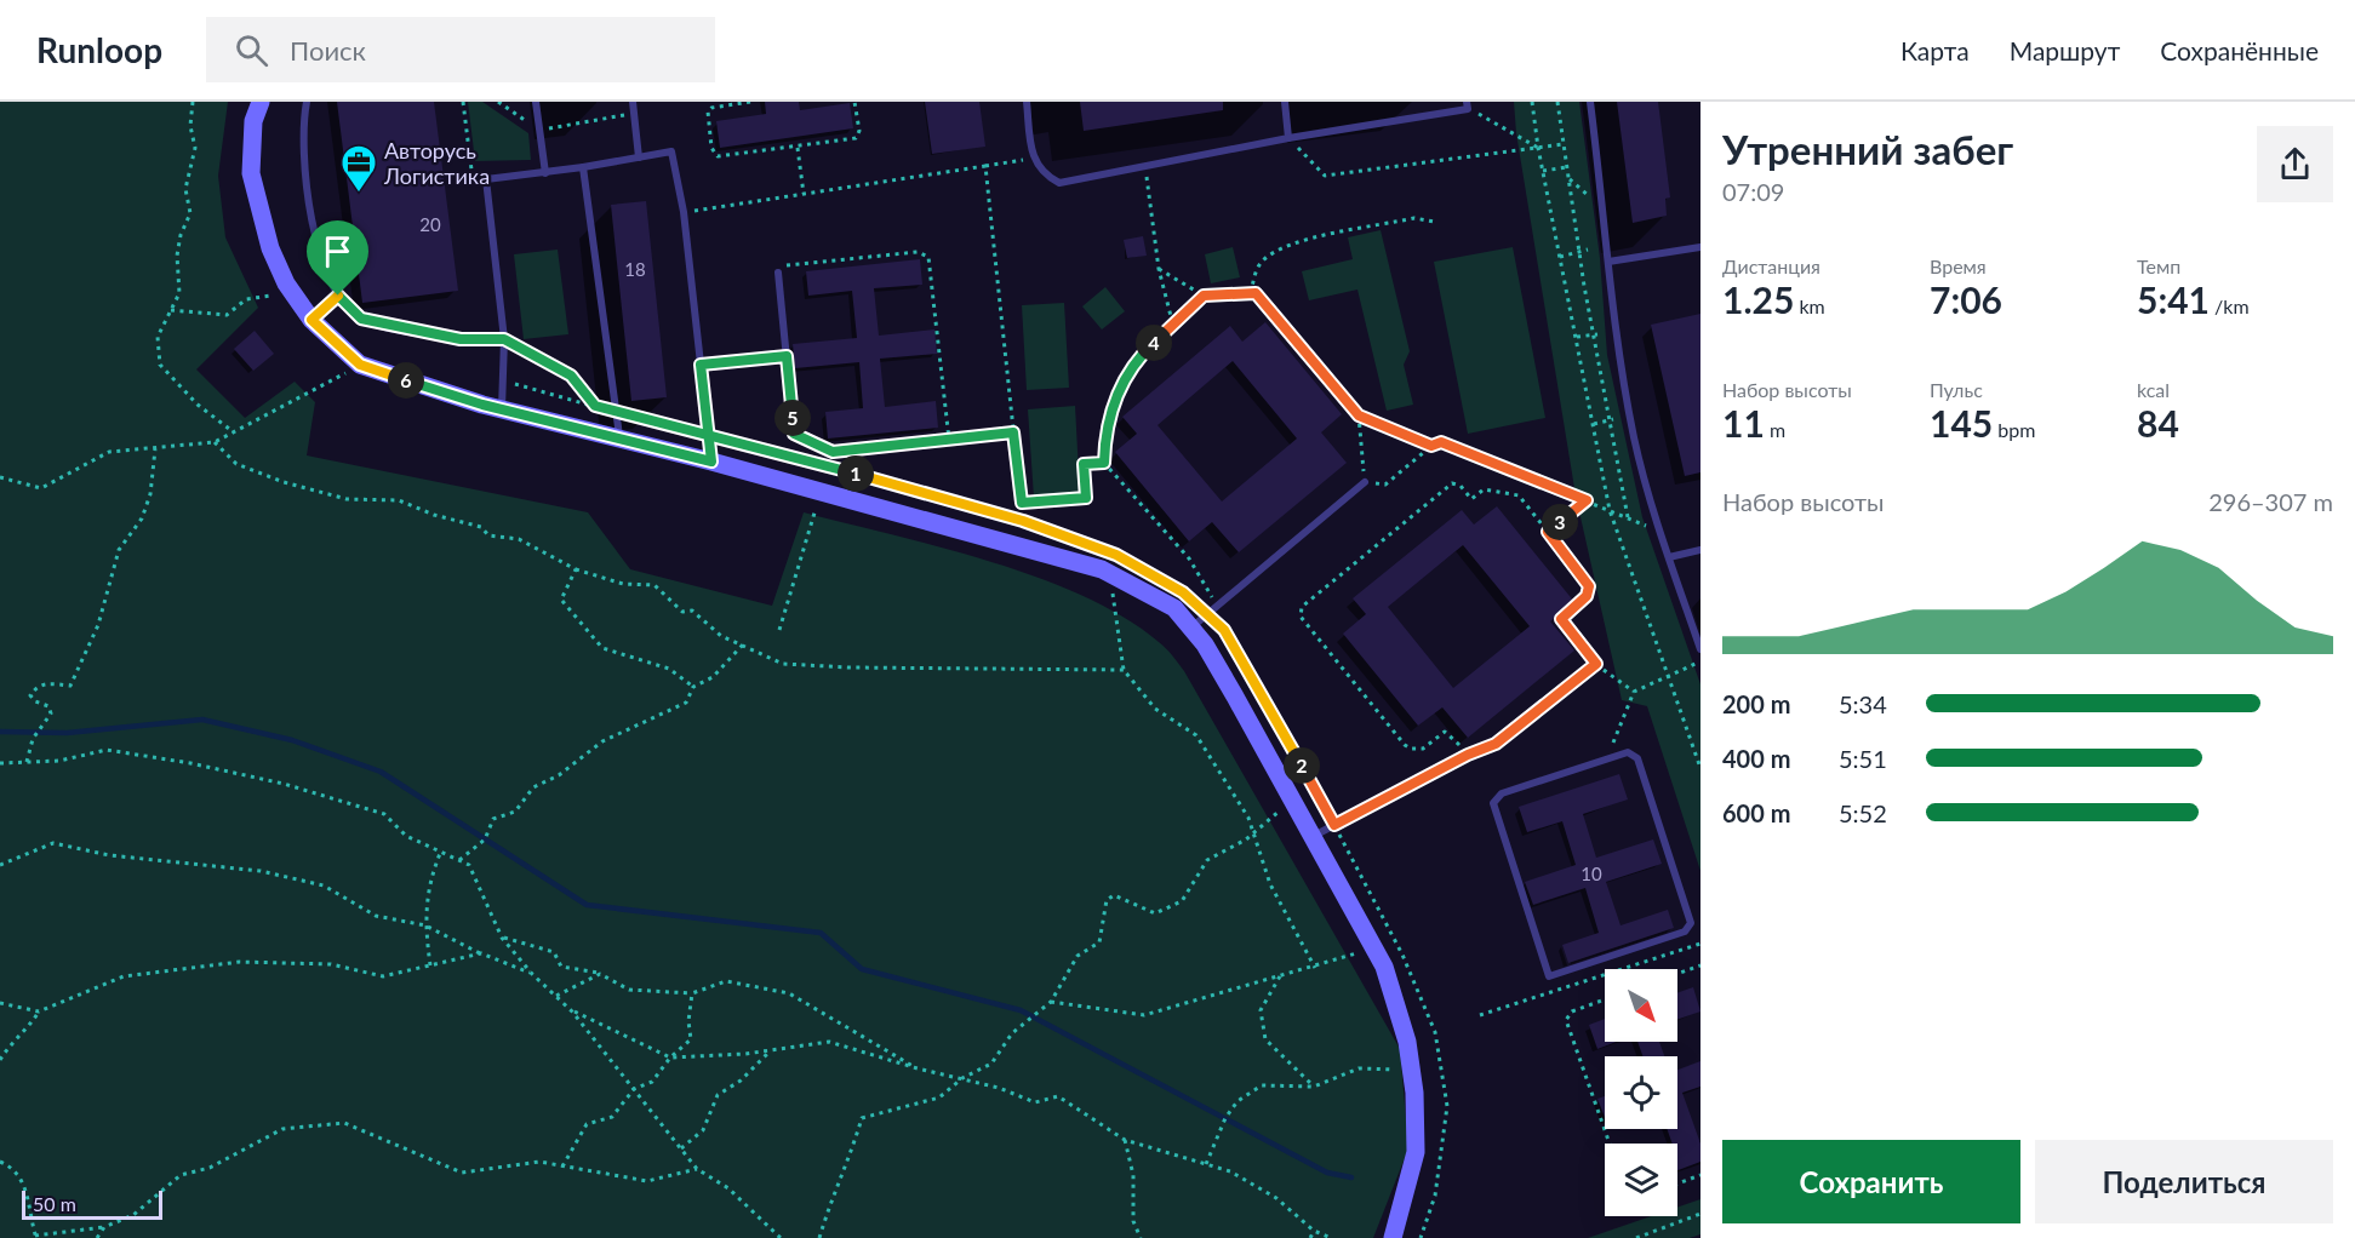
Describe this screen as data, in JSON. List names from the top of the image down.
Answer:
{
  "places": {
    "office": ["Авторусь Логистика"]
  },
  "house_numbers": ["20", "18", "10"],
  "scale_bar": "50 m",
  "north": "bottom right",
  "page": {
    "header": "Runloop",
    "search": "Поиск",
    "nav": ["Карта", "Маршрут", "Сохранённые"],
    "heading": ["Утренний забег", "07:09"],
    "stats": [
      ["Дистанция", "1.25 km"],
      ["Время", "7:06"],
      ["Темп", "5:41 /km"],
      ["Набор высоты", "11 m"],
      ["Пульс", "145 bpm"],
      ["kcal", "84"]
    ],
    "pins": [
      "4",
      "6",
      "5",
      "1",
      "3",
      "2"
    ],
    "chart": ["Набор высоты", "296–307 m"],
    "list": [
      {
        "name": "200 m",
        "note": "5:34"
      },
      {
        "name": "400 m",
        "note": "5:51"
      },
      {
        "name": "600 m",
        "note": "5:52"
      }
    ],
    "buttons": ["Сохранить", "Поделиться"],
    "scale": "50 m"
  }
}
